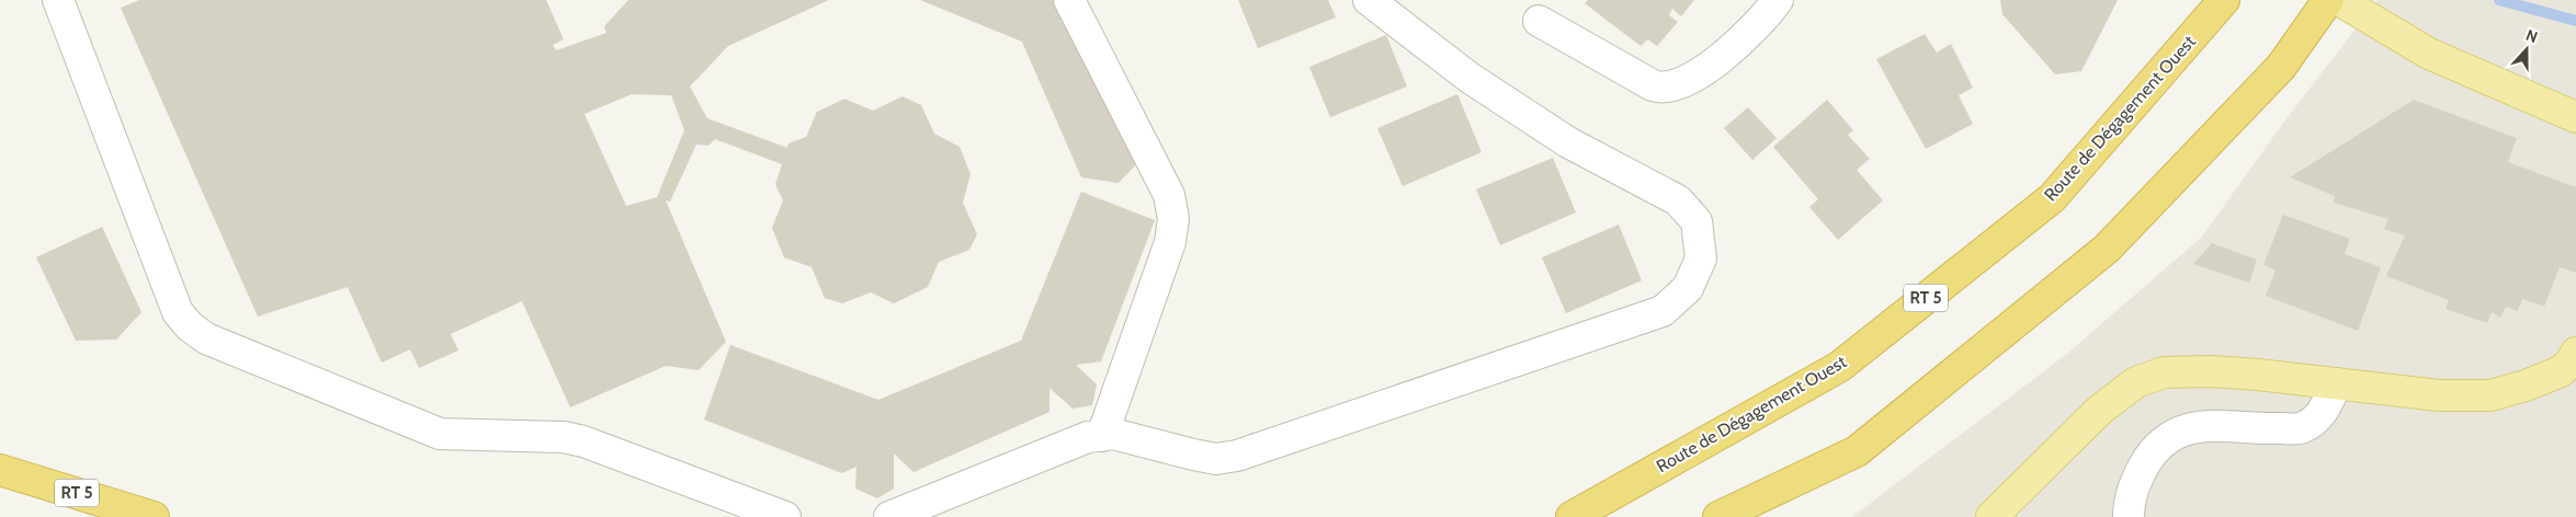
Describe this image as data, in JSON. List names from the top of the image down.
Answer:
{
  "streets": {
    "highway": ["Route de Dégagement Ouest", "RT 5"]
  },
  "north": "top"
}
